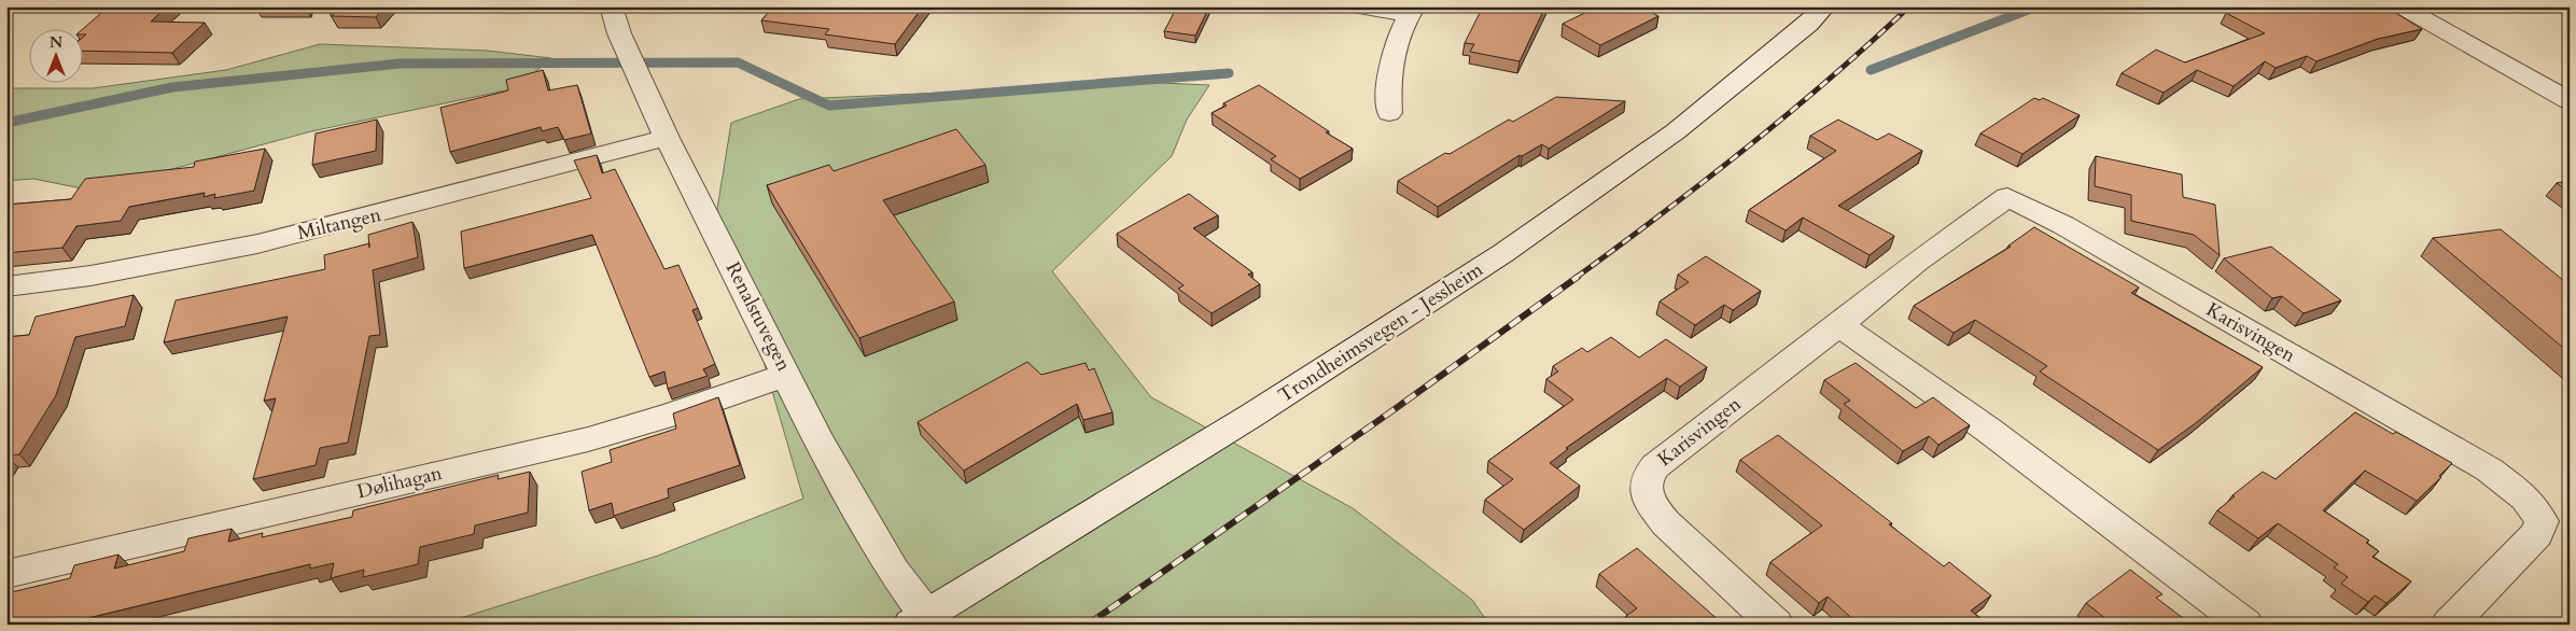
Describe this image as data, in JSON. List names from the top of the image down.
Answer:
{
  "streets": {
    "street": [
      "Miltangen",
      "Renalstuvegen",
      "Trondheimsvegen - Jessheim",
      "Karisvingen",
      "Dølihagan"
    ]
  },
  "crossings": [
    ["Miltangen", "Renalstuvegen"],
    ["Renalstuvegen", "Trondheimsvegen - Jessheim"],
    ["Renalstuvegen", "Dølihagan"]
  ],
  "north": "top"
}
